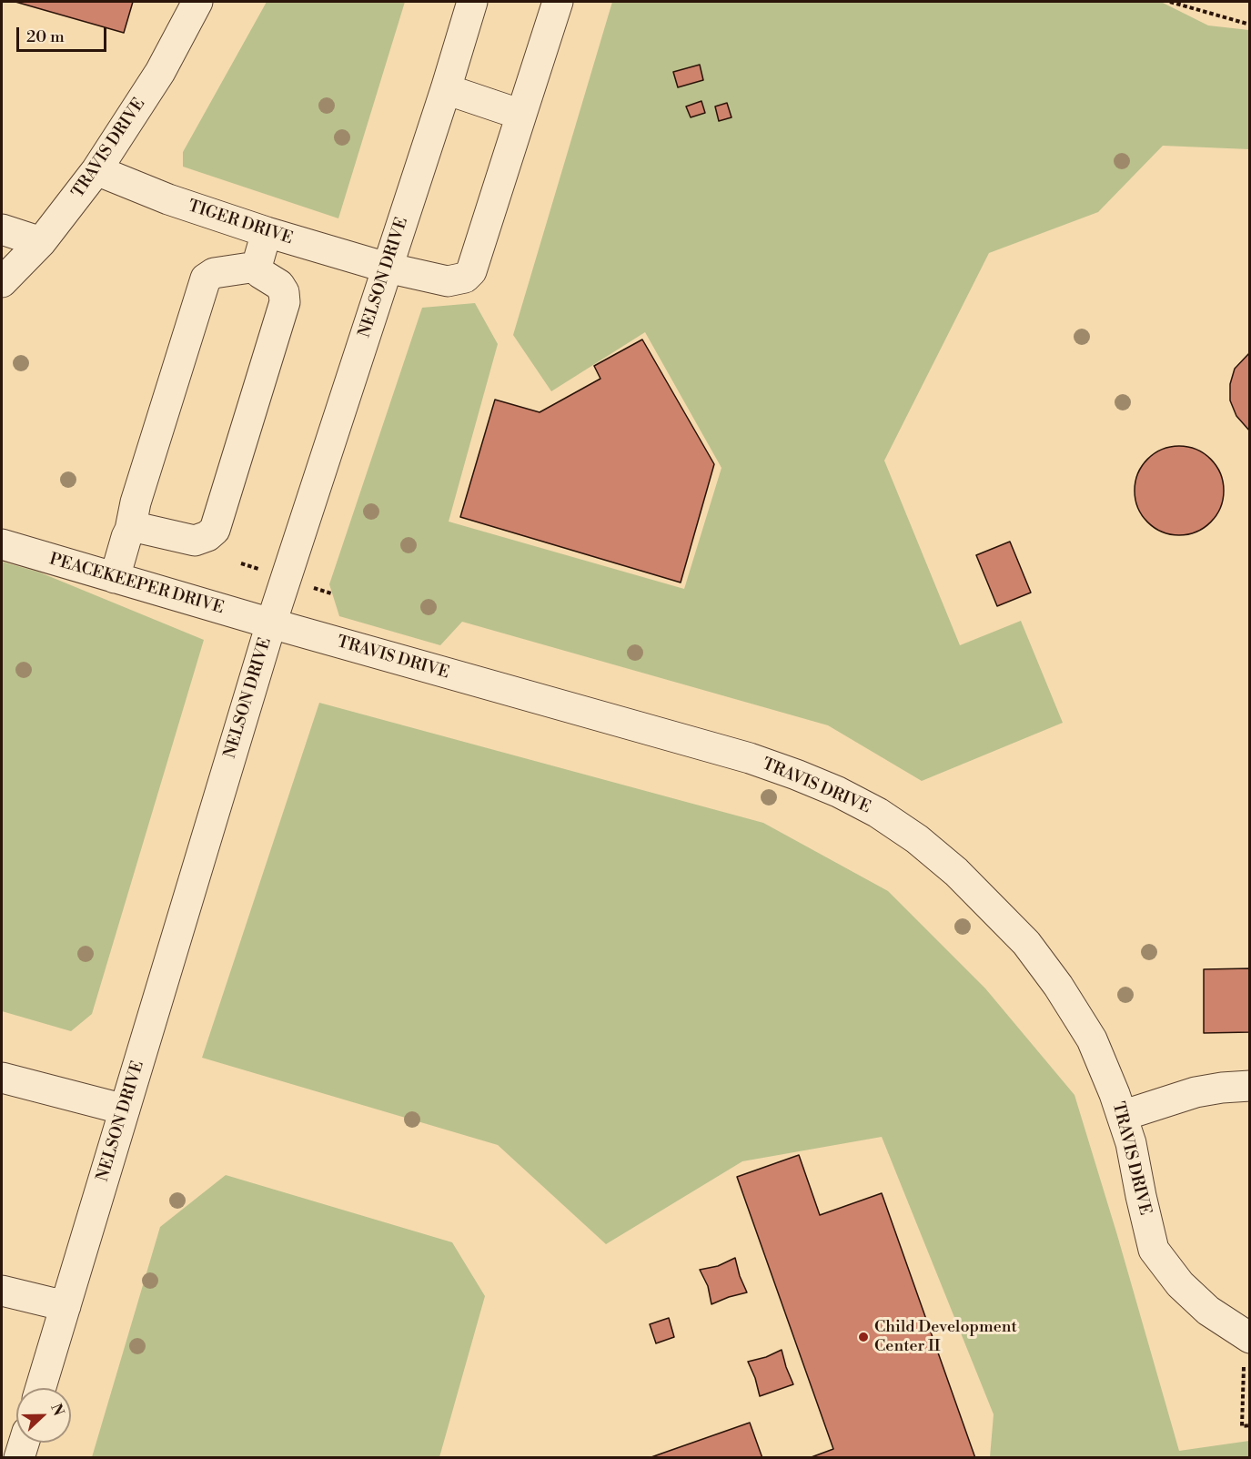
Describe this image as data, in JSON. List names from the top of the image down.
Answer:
{
  "streets": {
    "street": [
      "TRAVIS DRIVE",
      "TIGER DRIVE",
      "NELSON DRIVE",
      "PEACEKEEPER DRIVE"
    ]
  },
  "crossings": [
    ["TRAVIS DRIVE", "TIGER DRIVE"],
    ["TRAVIS DRIVE", "NELSON DRIVE"],
    ["TRAVIS DRIVE", "PEACEKEEPER DRIVE"],
    ["TIGER DRIVE", "NELSON DRIVE"],
    ["NELSON DRIVE", "PEACEKEEPER DRIVE"]
  ],
  "places": ["Child Development Center II"],
  "scale_bar": "20 m",
  "north": "right"
}
